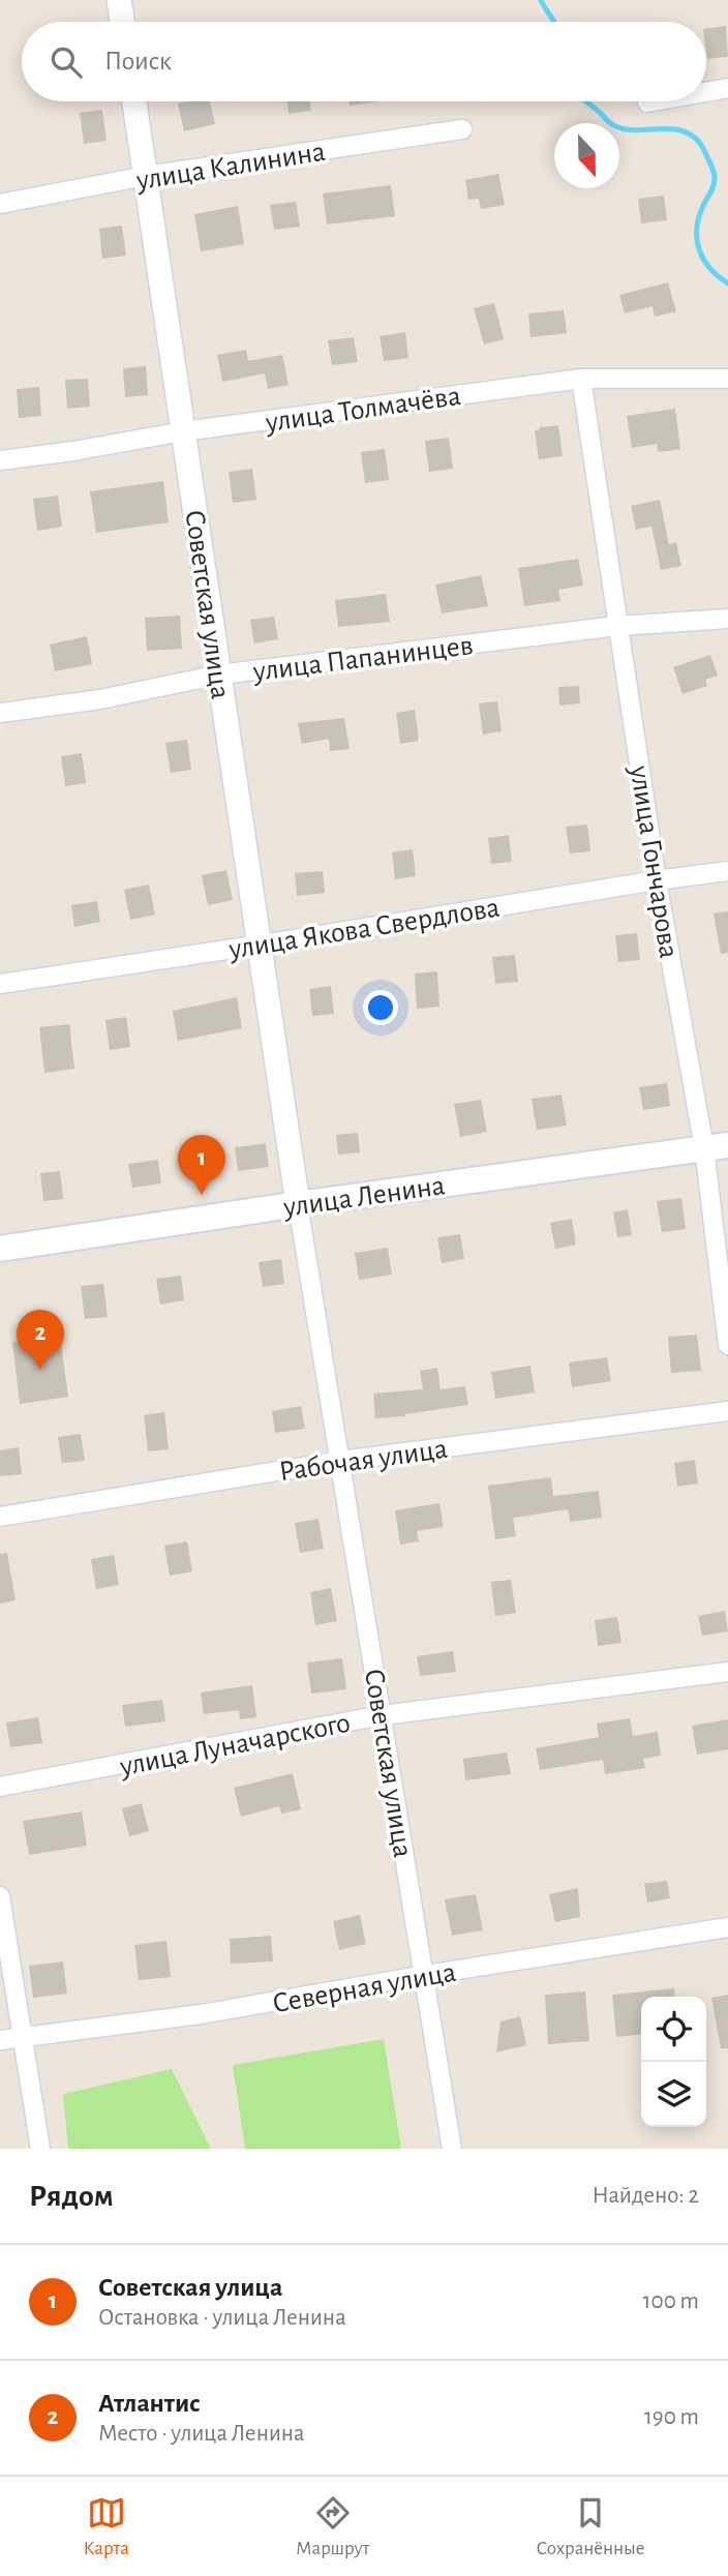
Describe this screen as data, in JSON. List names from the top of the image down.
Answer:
{
  "streets": {
    "main road": ["улица Ленина"],
    "street": [
      "улица Калинина",
      "улица Толмачёва",
      "Советская улица",
      "улица Папанинцев",
      "улица Гончарова",
      "улица Якова Свердлова",
      "Рабочая улица",
      "улица Луначарского",
      "Северная улица"
    ]
  },
  "crossings": [
    ["улица Калинина", "Советская улица"],
    ["улица Толмачёва", "Советская улица"],
    ["улица Толмачёва", "улица Гончарова"],
    ["Советская улица", "улица Папанинцев"],
    ["Советская улица", "улица Якова Свердлова"],
    ["Советская улица", "улица Ленина"],
    ["Советская улица", "Рабочая улица"],
    ["Советская улица", "улица Луначарского"],
    ["Советская улица", "Северная улица"],
    ["улица Папанинцев", "улица Гончарова"],
    ["улица Гончарова", "улица Якова Свердлова"],
    ["улица Гончарова", "улица Ленина"]
  ],
  "north": "bottom",
  "page": {
    "search": "Поиск",
    "pins": ["1", "2"],
    "heading": ["Рядом", "Найдено: 2"],
    "list": [
      {
        "mark": "1",
        "name": "Советская улица",
        "note": "Остановка · улица Ленина",
        "value": "100 m"
      },
      {
        "mark": "2",
        "name": "Атлантис",
        "note": "Место · улица Ленина",
        "value": "190 m"
      }
    ],
    "nav": ["Карта", "Маршрут", "Сохранённые"]
  }
}
